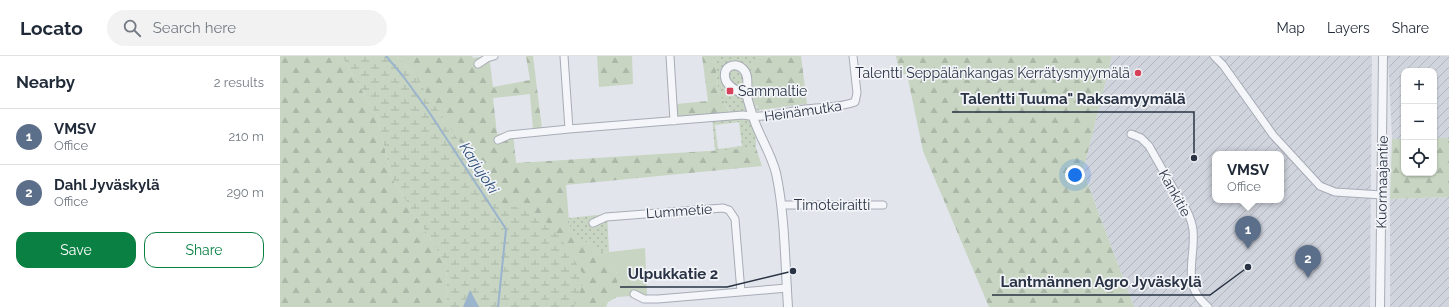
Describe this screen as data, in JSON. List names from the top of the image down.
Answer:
{
  "streets": {
    "street": [
      "Heinämutka",
      "Kuormaajantie",
      "Kankitie",
      "Timoteiraitti",
      "Lummetie"
    ]
  },
  "water": ["Karjujoki"],
  "places": {
    "other": [
      "Talentti Seppälänkangas Kerrätysmyymälä",
      "Talentti Tuuma\" Raksamyymälä",
      "Lantmännen Agro Jyväskylä",
      "Ulpukkatie 2"
    ],
    "transit": ["Sammaltie"]
  },
  "page": {
    "header": "Locato",
    "search": "Search here",
    "nav": ["Map", "Layers", "Share"],
    "heading": ["Nearby", "2 results"],
    "map_buttons": ["+", "−"],
    "list": [
      {
        "mark": "1",
        "name": "VMSV",
        "note": "Office",
        "value": "210 m"
      },
      {
        "mark": "2",
        "name": "Dahl Jyväskylä",
        "note": "Office",
        "value": "290 m"
      }
    ],
    "popup": ["VMSV", "Office"],
    "pins": ["1", "2"],
    "buttons": ["Save", "Share"]
  }
}
